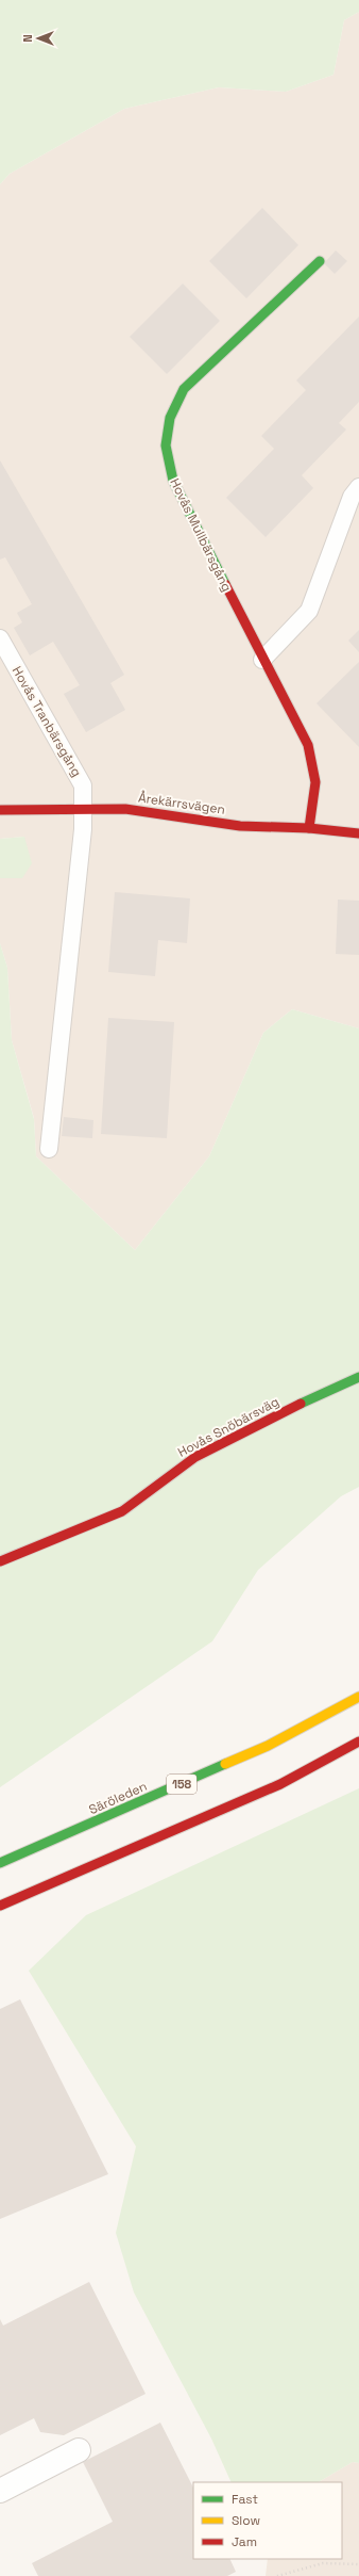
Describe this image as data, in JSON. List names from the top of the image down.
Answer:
{
  "streets": {
    "street": [
      "Hovås Mullbärsgång",
      "Årekärrsvägen",
      "Hovås Snöbärsväg",
      "158",
      "Säröleden"
    ],
    "lane": ["Hovås Tranbärsgång"]
  },
  "crossings": [
    ["Hovås Mullbärsgång", "Årekärrsvägen"],
    ["Hovås Tranbärsgång", "Årekärrsvägen"]
  ],
  "legend": ["Fast", "Slow", "Jam"],
  "north": "left"
}
